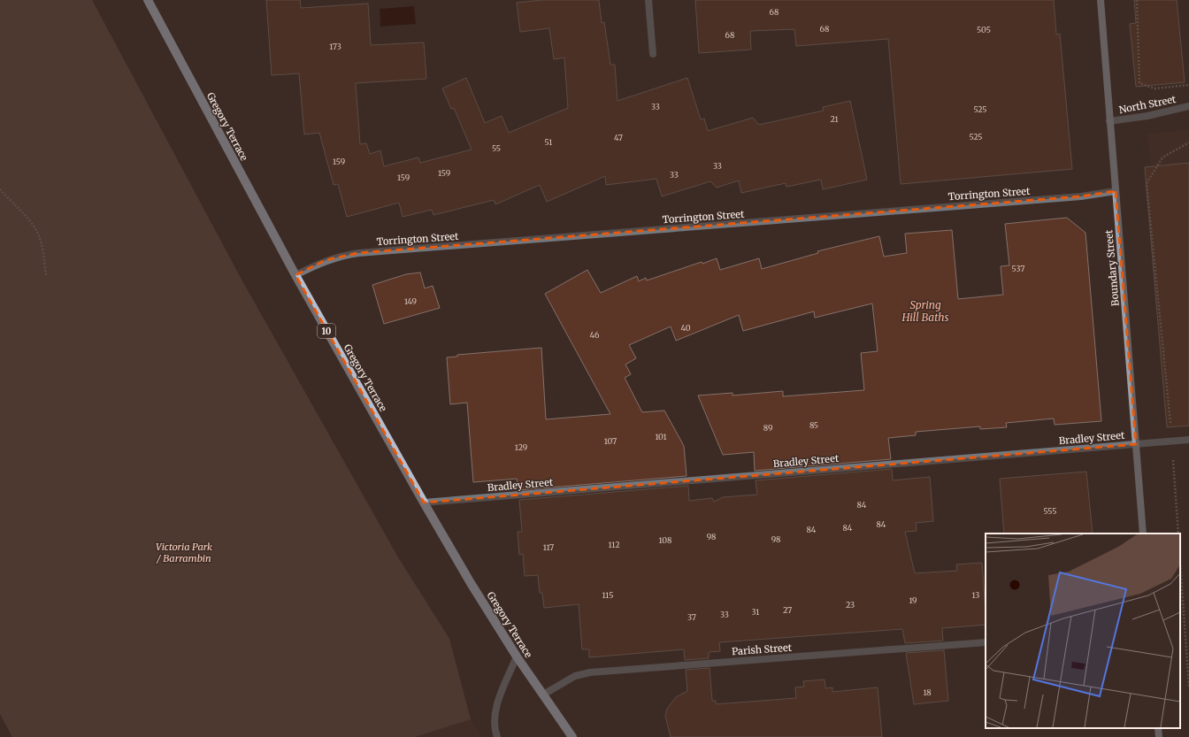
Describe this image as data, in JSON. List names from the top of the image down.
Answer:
{
  "streets": {
    "main road": ["Gregory Terrace", "Boundary Street", "10"],
    "street": [
      "North Street",
      "Torrington Street",
      "Bradley Street",
      "Parish Street"
    ]
  },
  "crossings": [
    ["North Street", "Boundary Street"],
    ["Gregory Terrace", "Torrington Street"],
    ["Gregory Terrace", "Bradley Street"],
    ["Gregory Terrace", "Parish Street"],
    ["Torrington Street", "Boundary Street"],
    ["Boundary Street", "Bradley Street"]
  ],
  "water": ["Spring Hill Baths"],
  "parks": ["Victoria Park / Barrambin"],
  "house_numbers": [
    "68",
    "68",
    "505",
    "68",
    "173",
    "33",
    "525",
    "21",
    "525",
    "47",
    "51",
    "55",
    "159",
    "33",
    "159",
    "33",
    "159",
    "537",
    "149",
    "40",
    "46",
    "85",
    "89",
    "101",
    "107",
    "129",
    "84",
    "555",
    "84",
    "84",
    "84",
    "98",
    "98",
    "108",
    "112",
    "117",
    "115",
    "13",
    "19",
    "23",
    "27",
    "31",
    "33",
    "37",
    "18"
  ]
}
